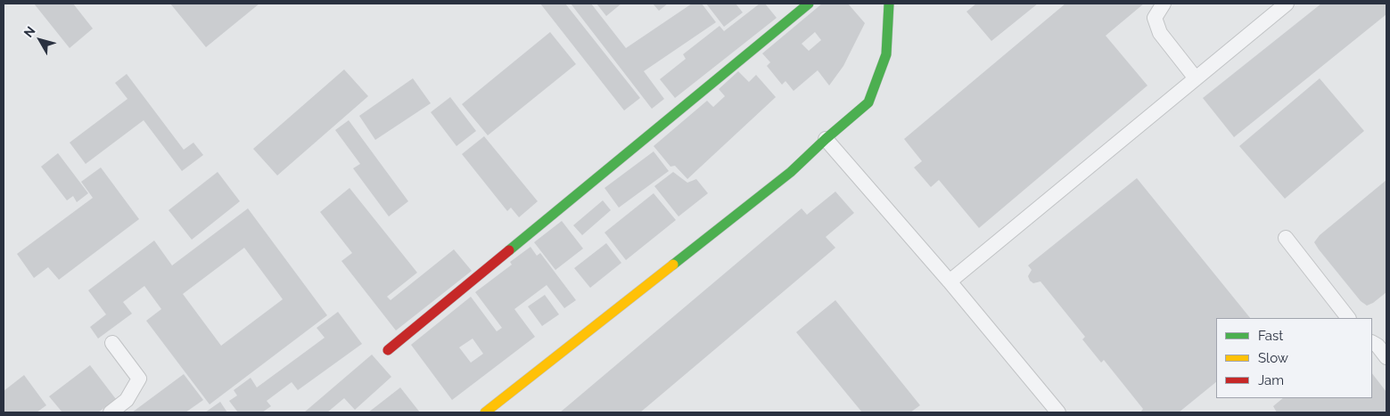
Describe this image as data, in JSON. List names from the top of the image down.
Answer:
{
  "legend": ["Fast", "Slow", "Jam"],
  "north": "top left"
}
